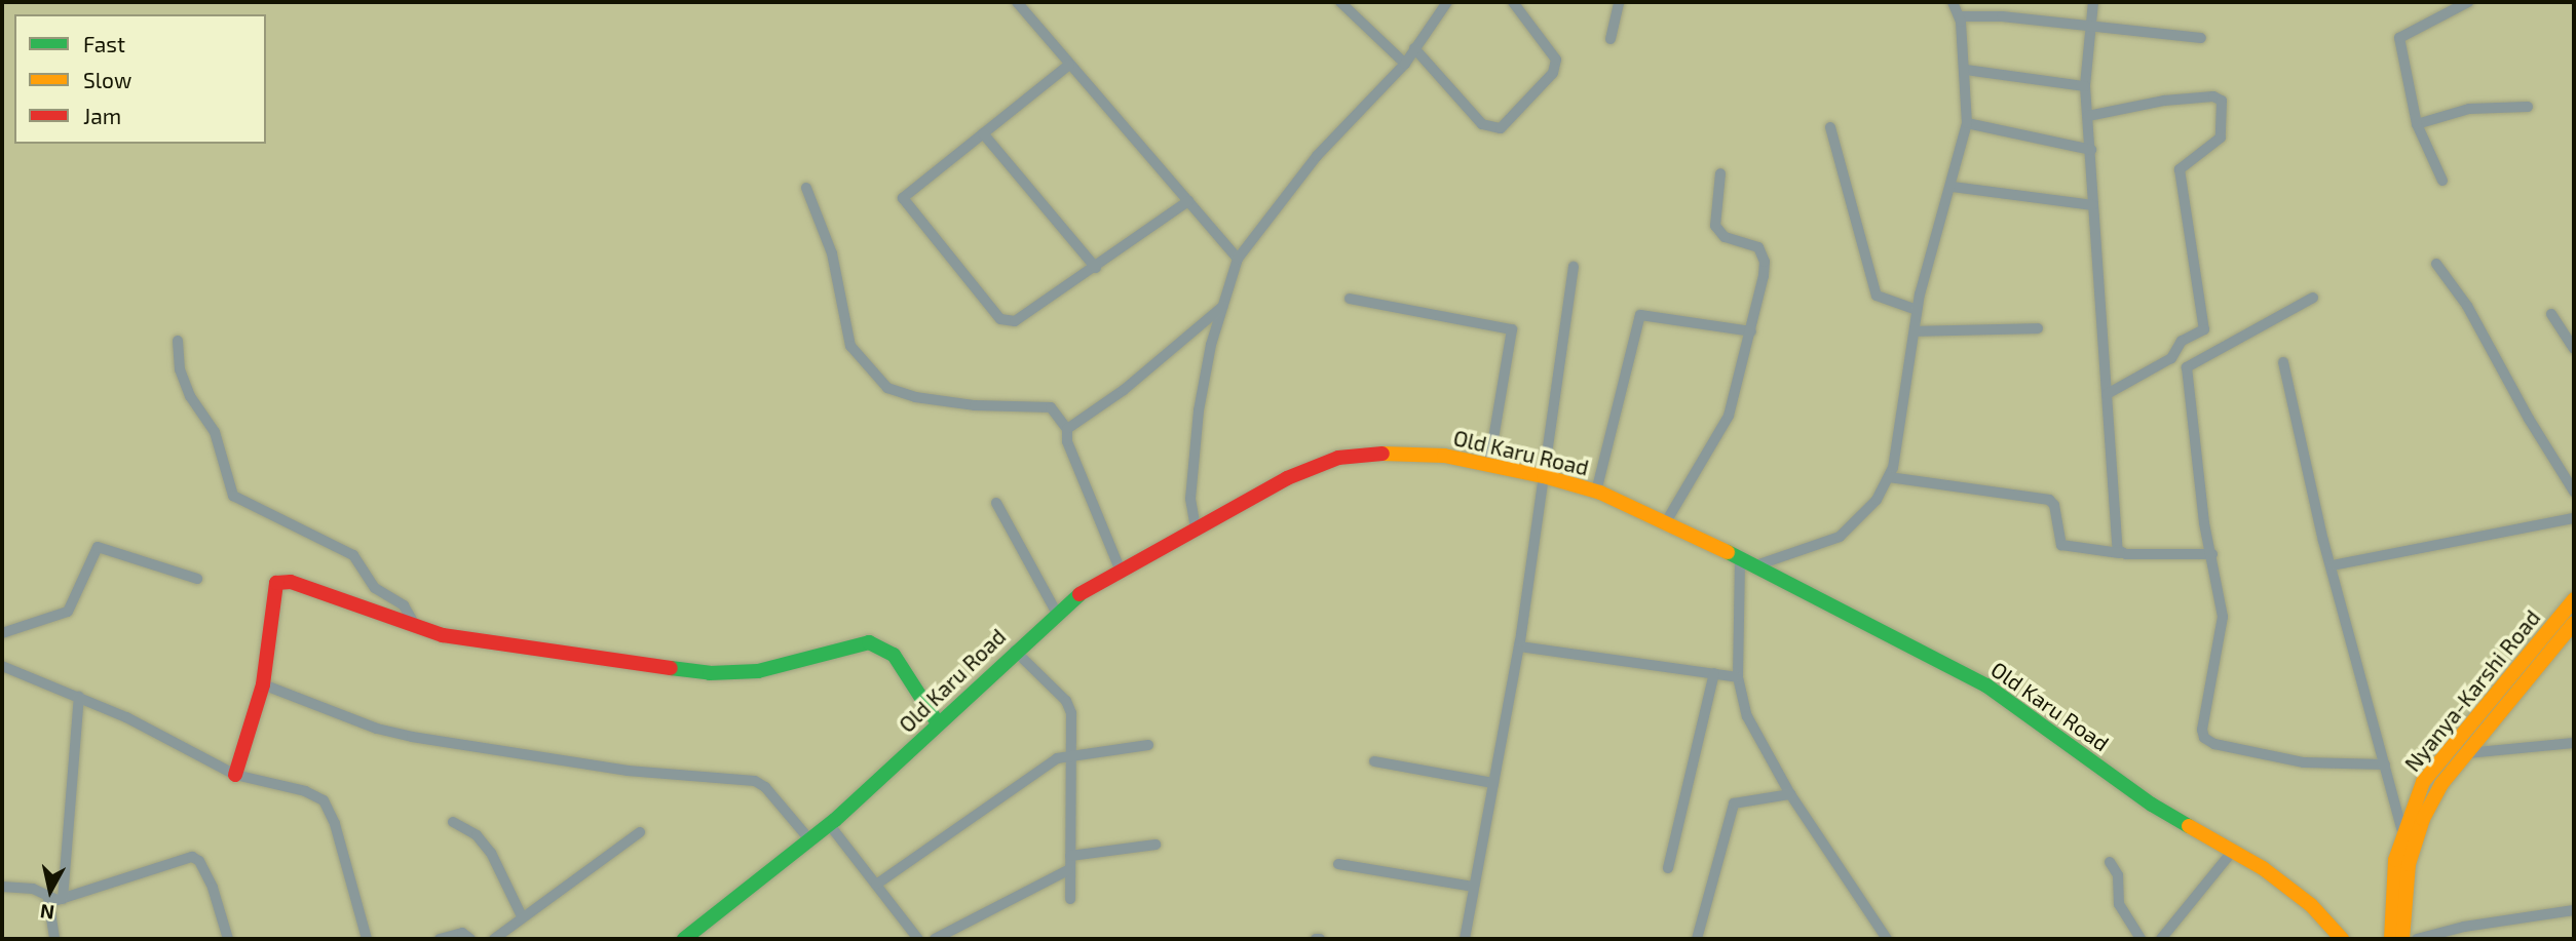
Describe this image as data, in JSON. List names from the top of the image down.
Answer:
{
  "streets": {
    "main road": ["Old Karu Road", "Nyanya-Karshi Road"]
  },
  "legend": ["Fast", "Slow", "Jam"],
  "north": "bottom"
}
